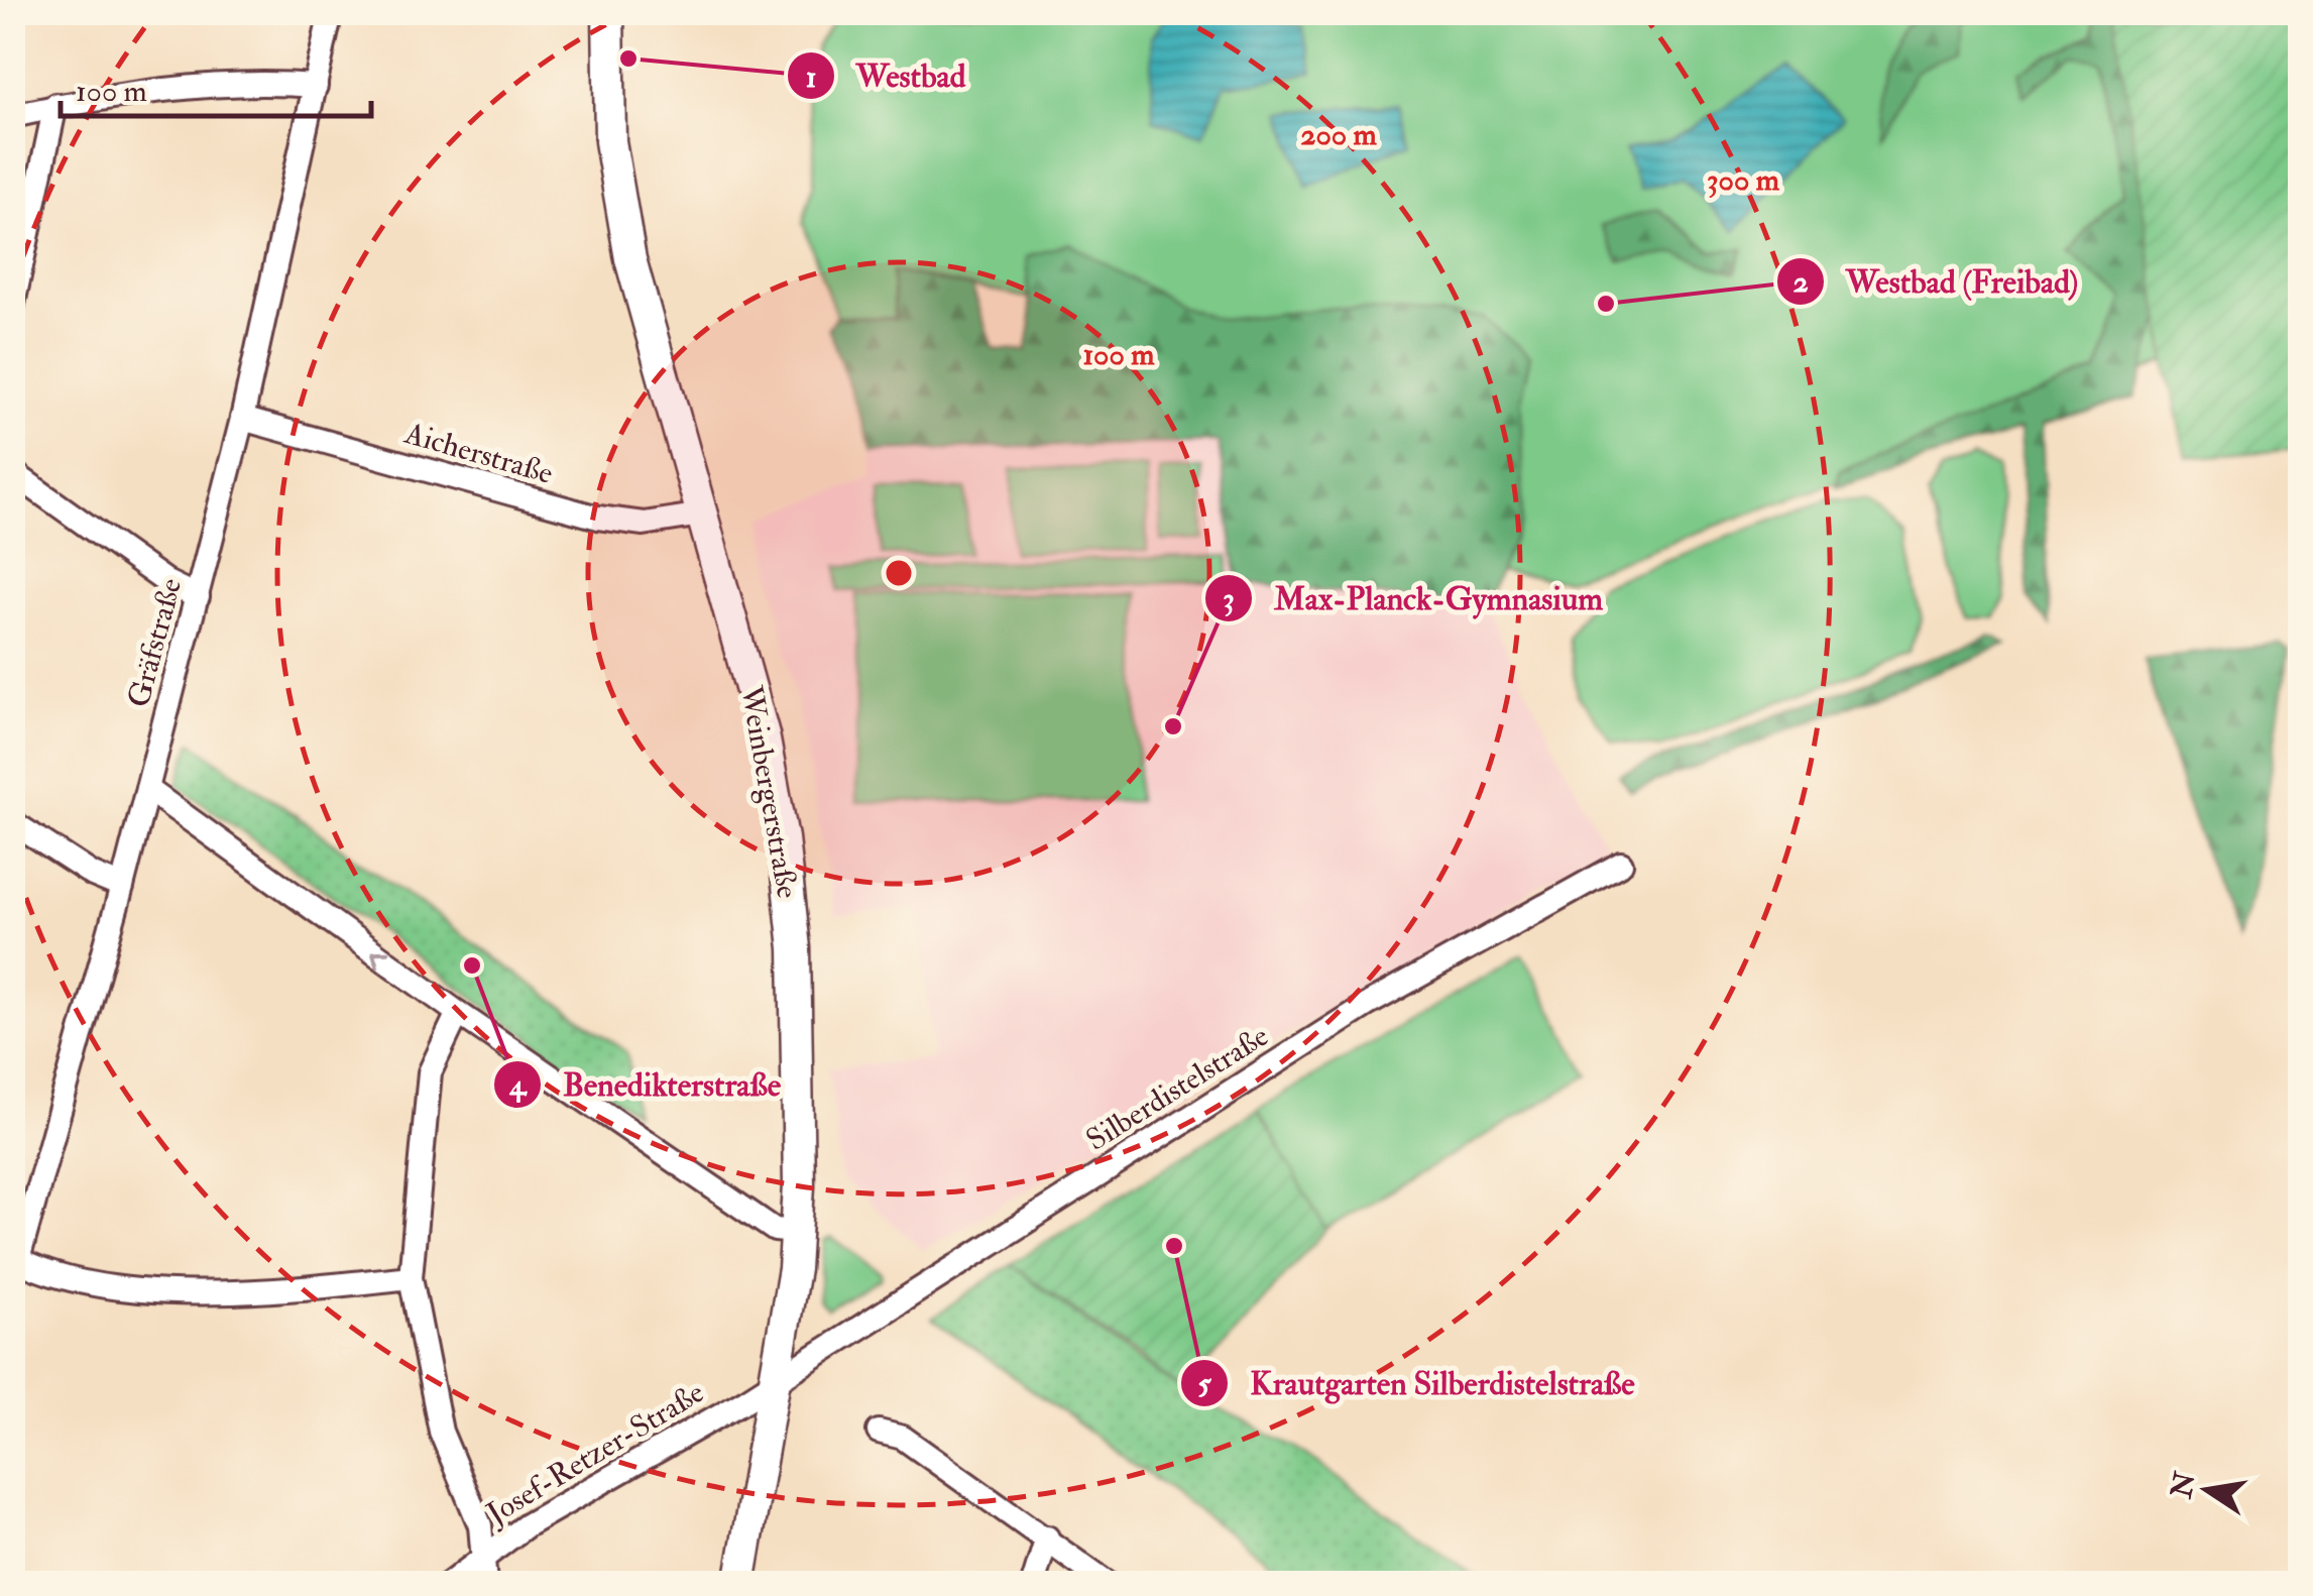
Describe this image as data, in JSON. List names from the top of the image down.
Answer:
{
  "streets": {
    "main road": ["Weinbergerstraße"],
    "street": [
      "Aicherstraße",
      "Gräfstraße",
      "Silberdistelstraße",
      "Josef-Retzer-Straße"
    ]
  },
  "crossings": [
    ["Aicherstraße", "Gräfstraße"],
    ["Aicherstraße", "Weinbergerstraße"],
    ["Weinbergerstraße", "Silberdistelstraße"],
    ["Weinbergerstraße", "Josef-Retzer-Straße"],
    ["Silberdistelstraße", "Josef-Retzer-Straße"]
  ],
  "places": [
    "Westbad",
    "Westbad (Freibad)",
    "Max-Planck-Gymnasium",
    "Benedikterstraße",
    "Krautgarten Silberdistelstraße"
  ],
  "scale_bar": "100 m",
  "north": "left",
  "rings": ["200 m", "300 m", "100 m"]
}
